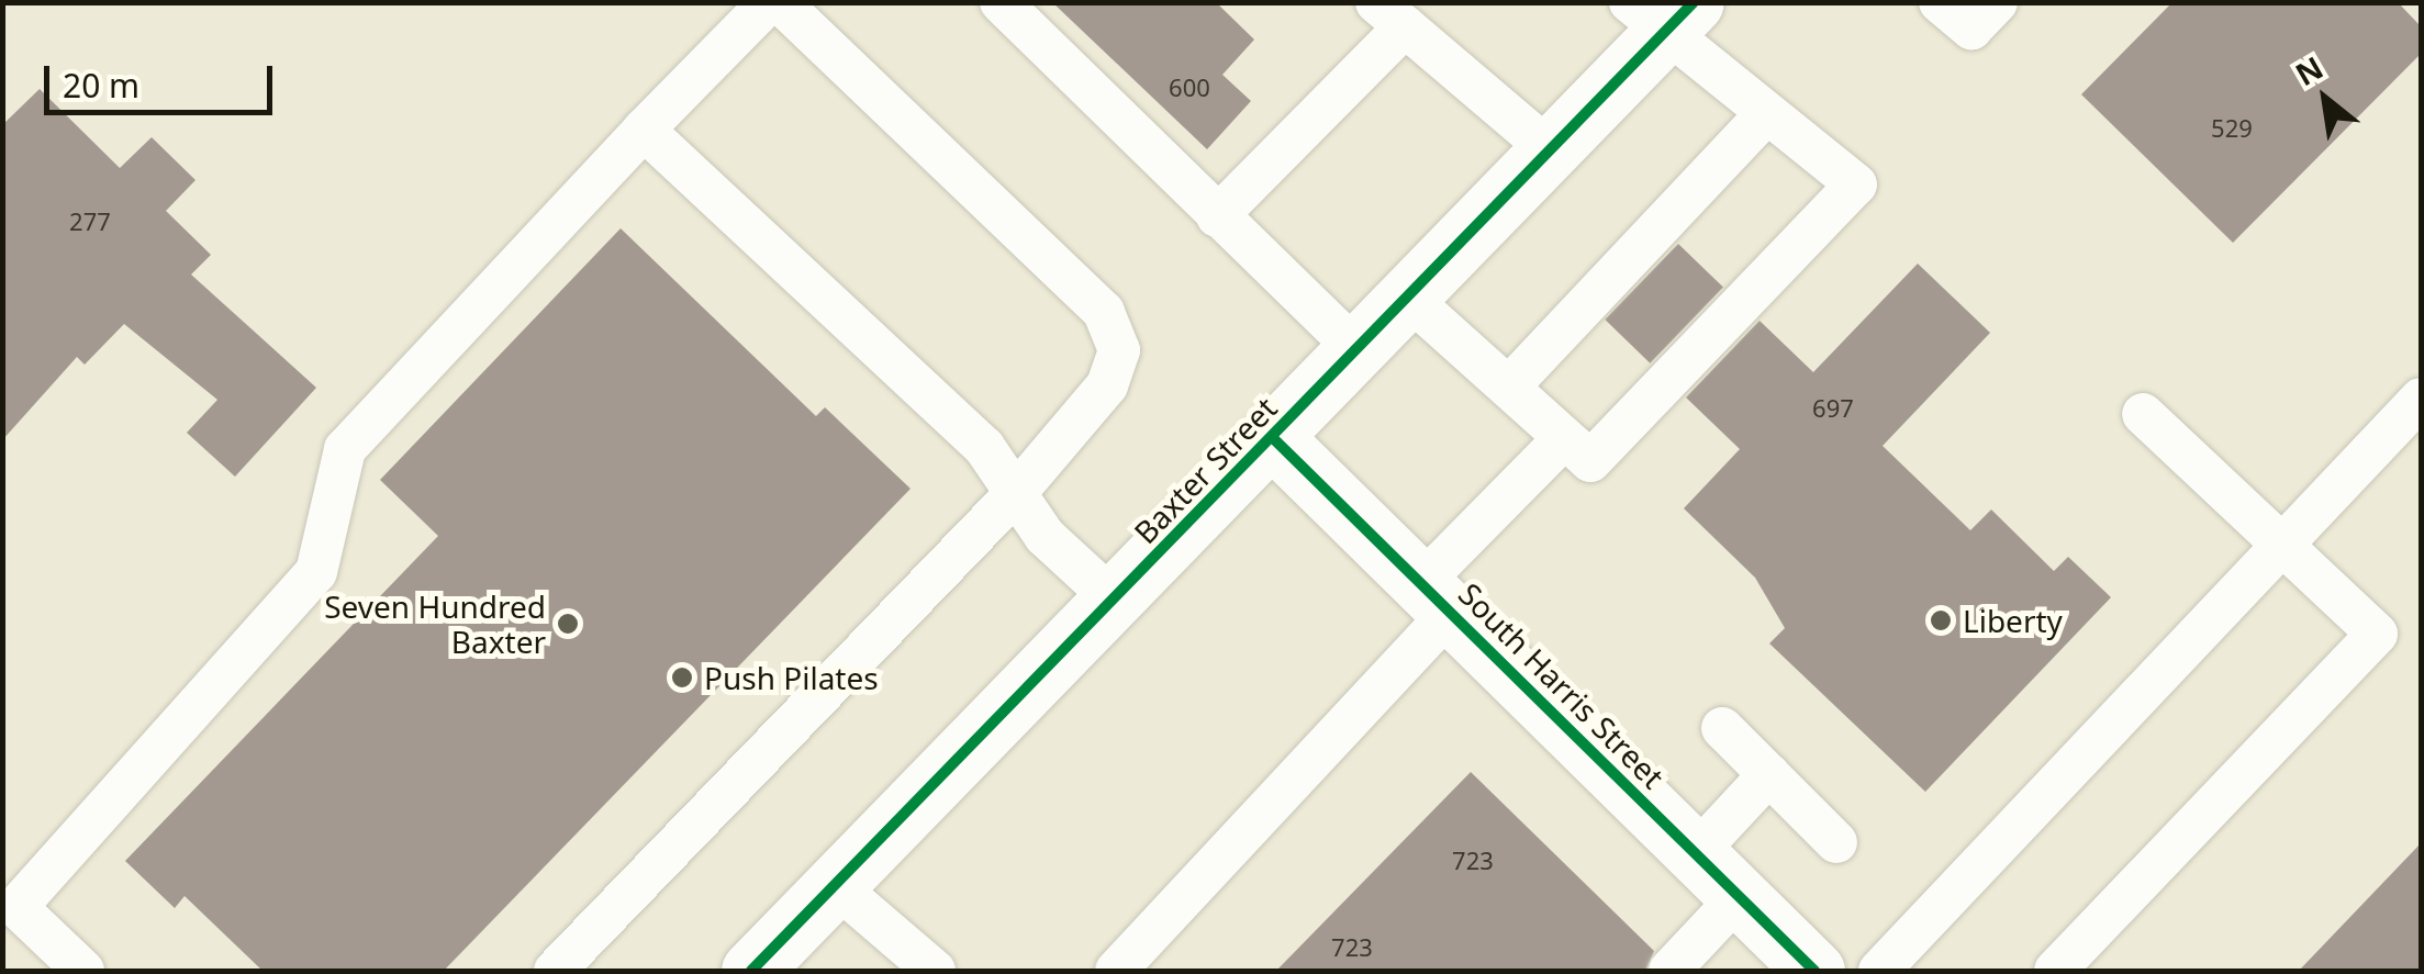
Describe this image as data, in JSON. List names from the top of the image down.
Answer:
{
  "streets": {
    "main road": ["Baxter Street", "South Harris Street"]
  },
  "crossings": [
    ["Baxter Street", "South Harris Street"]
  ],
  "places": ["Liberty", "Seven Hundred Baxter", "Push Pilates"],
  "house_numbers": [
    "600",
    "529",
    "277",
    "697",
    "723",
    "723"
  ],
  "scale_bar": "20 m",
  "north": "top left"
}
